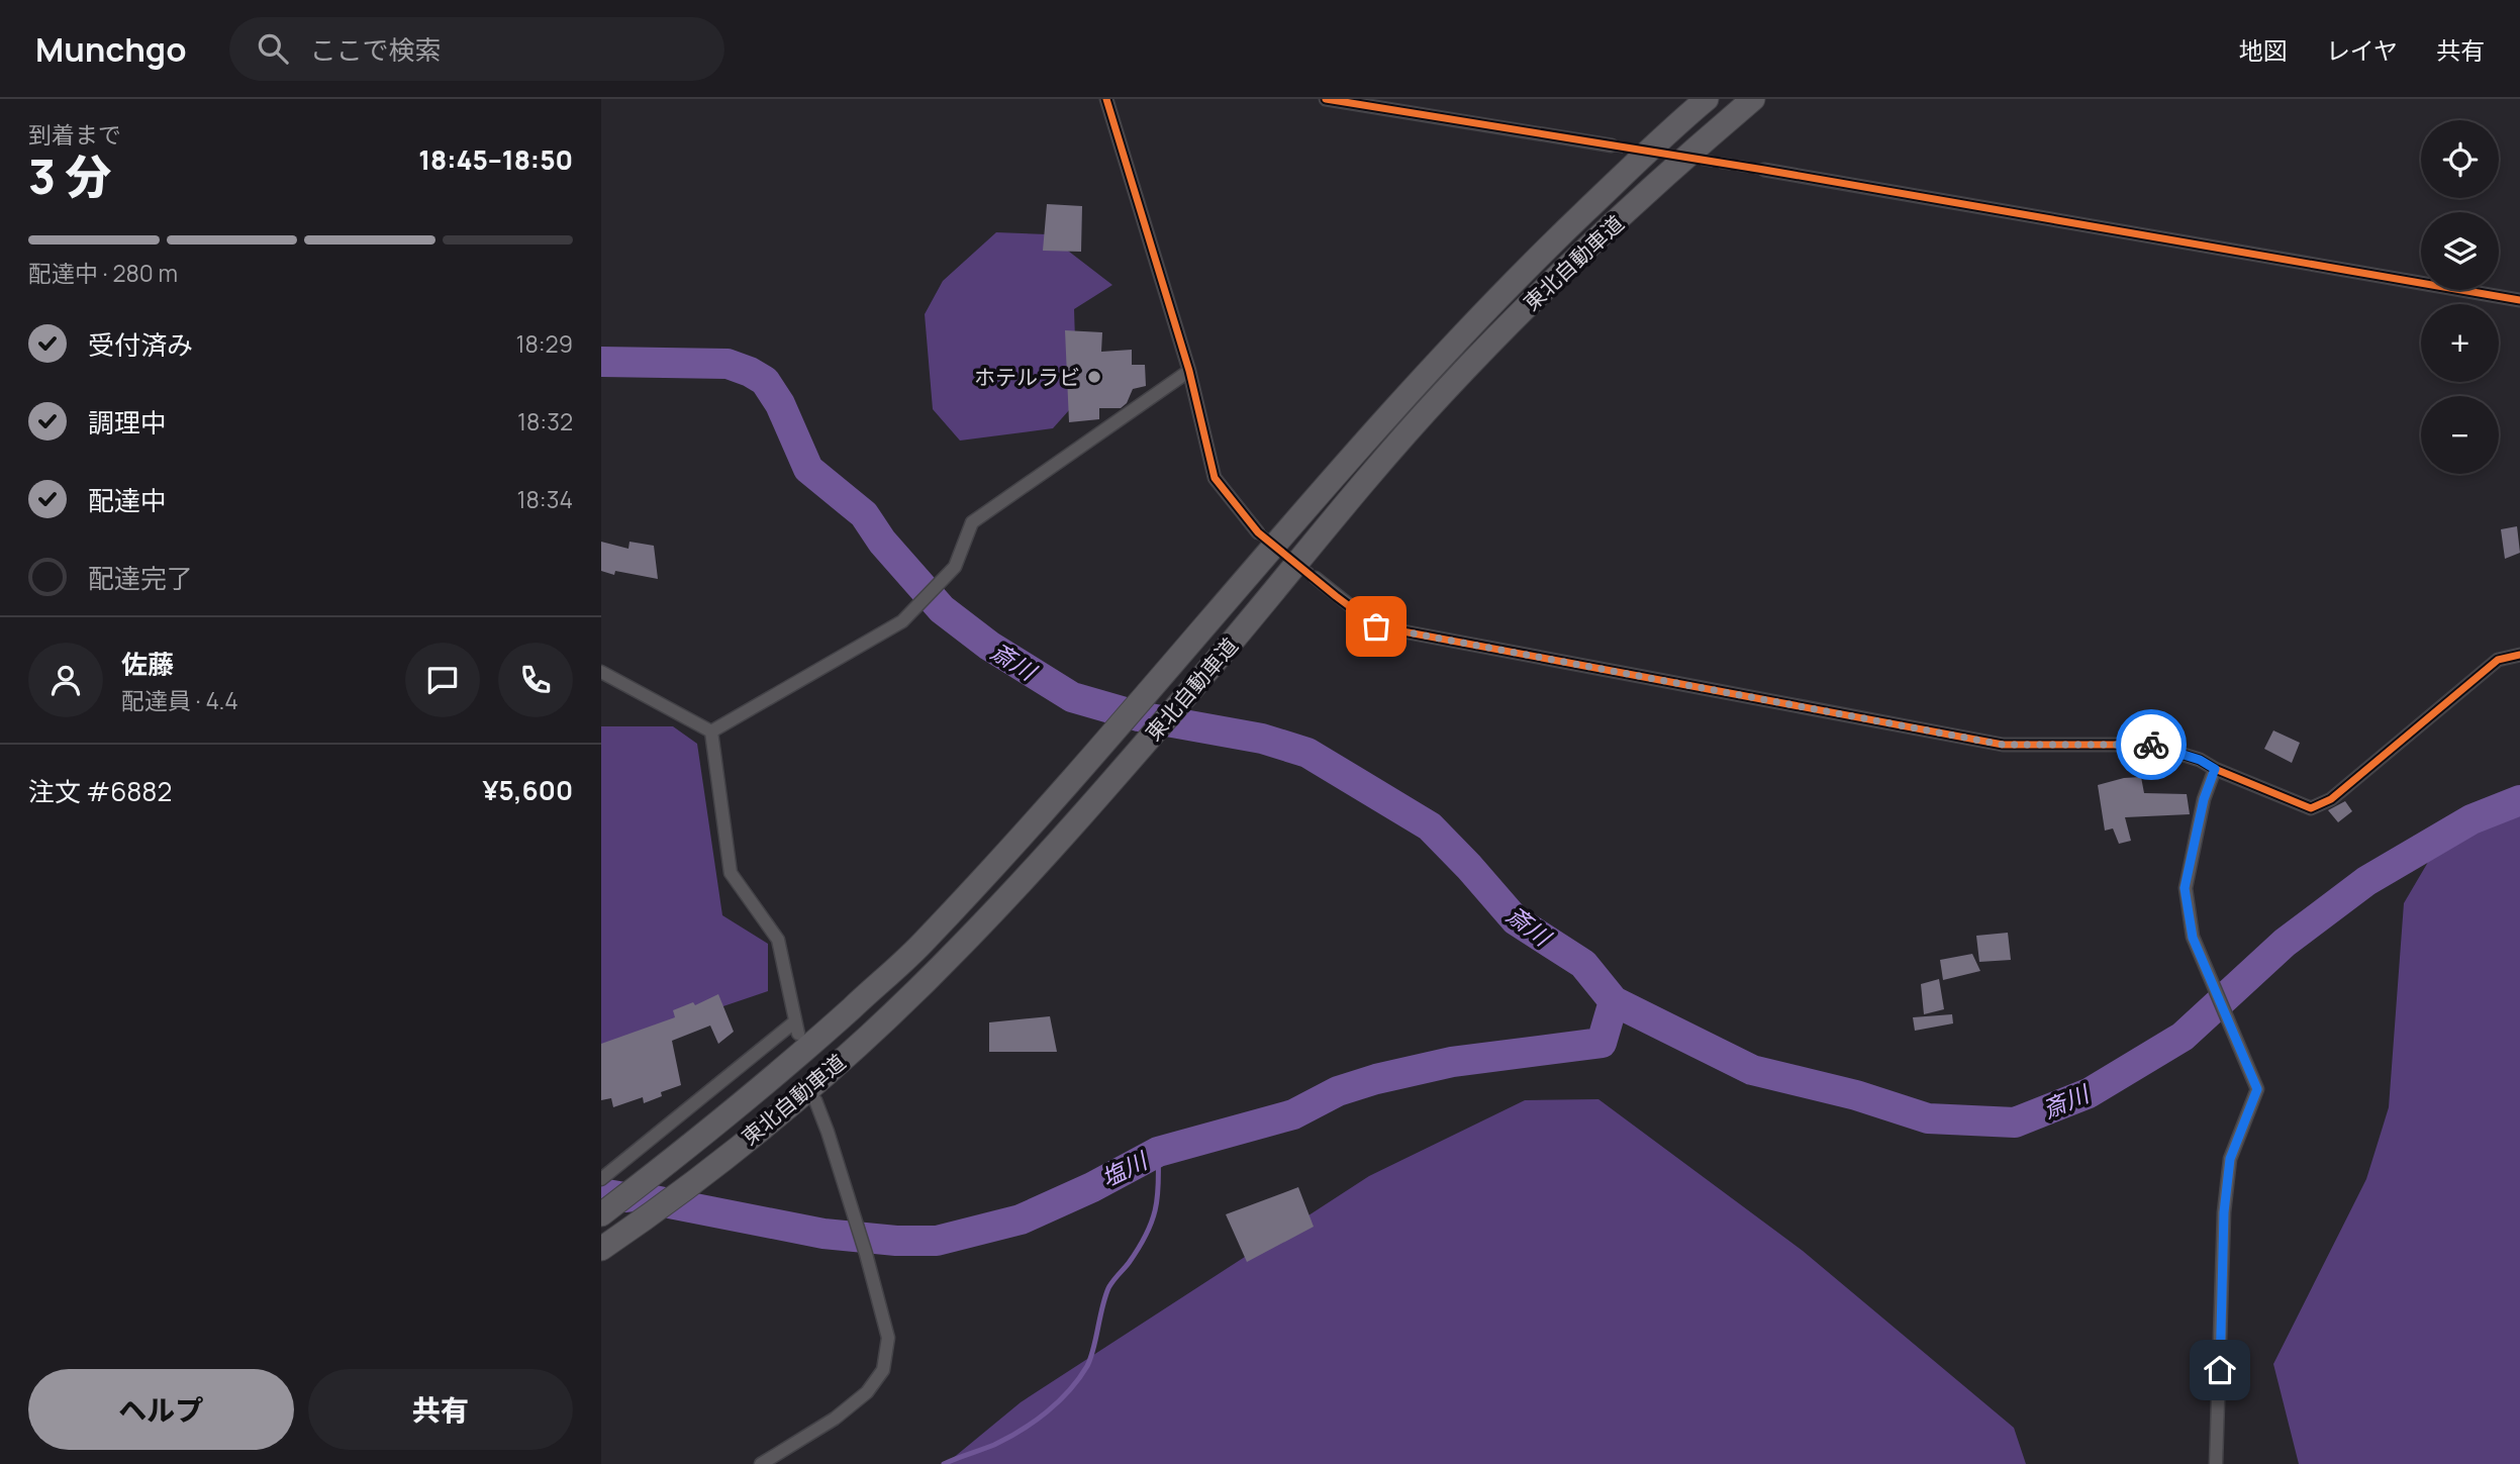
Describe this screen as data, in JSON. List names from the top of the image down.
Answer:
{
  "streets": {
    "highway": ["東北自動車道"]
  },
  "water": ["斎川", "塩川"],
  "places": ["ホテルラビ"],
  "page": {
    "header": "Munchgo",
    "search": "ここで検索",
    "nav": ["地図", "レイヤ", "共有"],
    "heading": ["3 分", "到着まで", "18:45–18:50"],
    "panel": [
      "佐藤",
      "配達員 · 4.4",
      "注文 #6882",
      "¥5,600"
    ],
    "map_buttons": ["+", "−"],
    "bar": "配達中 · 280 m",
    "list": [
      ["受付済み", "18:29"],
      ["調理中", "18:32"],
      ["配達中", "18:34"],
      "配達完了"
    ],
    "buttons": ["ヘルプ", "共有"]
  }
}
